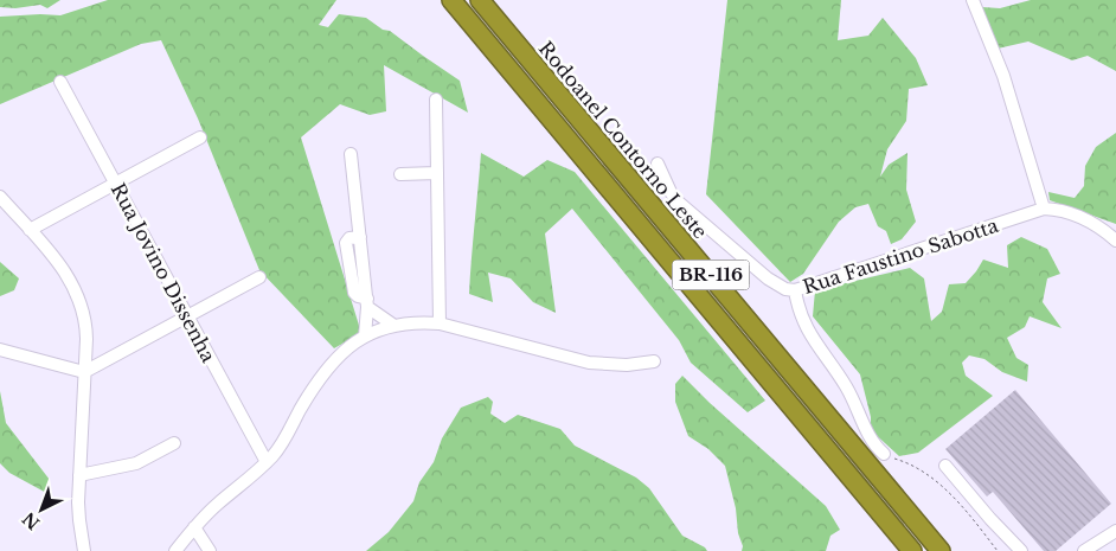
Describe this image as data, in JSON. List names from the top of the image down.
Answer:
{
  "streets": {
    "highway": ["Rodoanel Contorno Leste", "BR-116"],
    "street": ["Rua Faustino Sabotta", "Rua Jovino Dissenha"]
  },
  "north": "bottom left"
}
